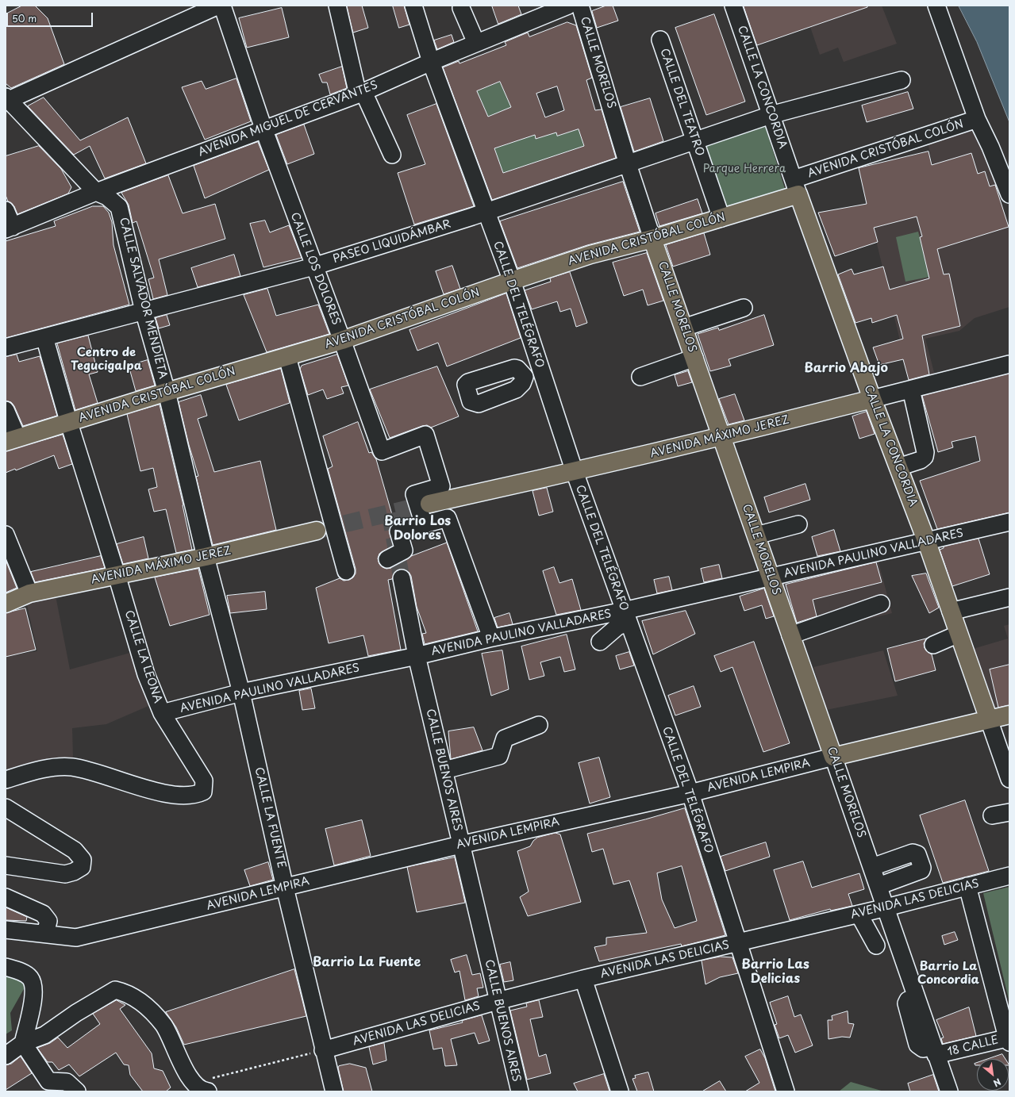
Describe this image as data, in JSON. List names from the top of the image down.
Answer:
{
  "streets": {
    "main road": [
      "CALLE MORELOS",
      "CALLE LA CONCORDIA",
      "AVENIDA CRISTÓBAL COLÓN",
      "AVENIDA MÁXIMO JEREZ",
      "AVENIDA LEMPIRA"
    ],
    "street": [
      "CALLE DEL TEATRO",
      "AVENIDA MIGUEL DE CERVANTES",
      "PASEO LIQUIDÁMBAR",
      "CALLE LOS DOLORES",
      "CALLE SALVADOR MENDIETA",
      "CALLE DEL TELÉGRAFO",
      "AVENIDA PAULINO VALLADARES",
      "CALLE LA LEONA",
      "CALLE BUENOS AIRES",
      "CALLE LA FUENTE",
      "AVENIDA LAS DELICIAS",
      "18 CALLE"
    ]
  },
  "crossings": [
    ["CALLE MORELOS", "AVENIDA CRISTÓBAL COLÓN"],
    ["CALLE MORELOS", "PASEO LIQUIDÁMBAR"],
    ["CALLE MORELOS", "AVENIDA MÁXIMO JEREZ"],
    ["CALLE MORELOS", "AVENIDA PAULINO VALLADARES"],
    ["CALLE MORELOS", "AVENIDA LEMPIRA"],
    ["CALLE MORELOS", "AVENIDA LAS DELICIAS"],
    ["CALLE MORELOS", "18 CALLE"],
    ["CALLE LA CONCORDIA", "AVENIDA CRISTÓBAL COLÓN"],
    ["CALLE LA CONCORDIA", "PASEO LIQUIDÁMBAR"],
    ["CALLE LA CONCORDIA", "AVENIDA MÁXIMO JEREZ"],
    ["CALLE LA CONCORDIA", "AVENIDA PAULINO VALLADARES"],
    ["CALLE LA CONCORDIA", "AVENIDA LEMPIRA"],
    ["CALLE DEL TEATRO", "AVENIDA CRISTÓBAL COLÓN"],
    ["CALLE DEL TEATRO", "PASEO LIQUIDÁMBAR"],
    ["AVENIDA MIGUEL DE CERVANTES", "CALLE LOS DOLORES"],
    ["AVENIDA MIGUEL DE CERVANTES", "CALLE SALVADOR MENDIETA"],
    ["AVENIDA MIGUEL DE CERVANTES", "CALLE DEL TELÉGRAFO"],
    ["AVENIDA CRISTÓBAL COLÓN", "CALLE LOS DOLORES"],
    ["AVENIDA CRISTÓBAL COLÓN", "CALLE SALVADOR MENDIETA"],
    ["AVENIDA CRISTÓBAL COLÓN", "CALLE DEL TELÉGRAFO"],
    ["AVENIDA CRISTÓBAL COLÓN", "CALLE LA LEONA"],
    ["PASEO LIQUIDÁMBAR", "CALLE LOS DOLORES"],
    ["PASEO LIQUIDÁMBAR", "CALLE SALVADOR MENDIETA"],
    ["PASEO LIQUIDÁMBAR", "CALLE DEL TELÉGRAFO"],
    ["PASEO LIQUIDÁMBAR", "CALLE LA LEONA"],
    ["CALLE SALVADOR MENDIETA", "AVENIDA MÁXIMO JEREZ"],
    ["CALLE SALVADOR MENDIETA", "AVENIDA PAULINO VALLADARES"],
    ["CALLE SALVADOR MENDIETA", "CALLE LA FUENTE"],
    ["CALLE DEL TELÉGRAFO", "AVENIDA MÁXIMO JEREZ"],
    ["CALLE DEL TELÉGRAFO", "AVENIDA PAULINO VALLADARES"],
    ["CALLE DEL TELÉGRAFO", "AVENIDA LEMPIRA"],
    ["CALLE DEL TELÉGRAFO", "AVENIDA LAS DELICIAS"],
    ["AVENIDA MÁXIMO JEREZ", "CALLE LA LEONA"],
    ["AVENIDA PAULINO VALLADARES", "CALLE LA LEONA"],
    ["AVENIDA PAULINO VALLADARES", "CALLE BUENOS AIRES"],
    ["AVENIDA PAULINO VALLADARES", "CALLE LA FUENTE"],
    ["CALLE BUENOS AIRES", "AVENIDA LEMPIRA"],
    ["CALLE BUENOS AIRES", "AVENIDA LAS DELICIAS"],
    ["AVENIDA LEMPIRA", "CALLE LA FUENTE"],
    ["CALLE LA FUENTE", "AVENIDA LAS DELICIAS"]
  ],
  "districts": [
    "Centro de Tegucigalpa",
    "Barrio Abajo",
    "Barrio Los Dolores",
    "Barrio La Fuente",
    "Barrio Las Delicias",
    "Barrio La Concordia"
  ],
  "parks": ["Parque Herrera"],
  "scale_bar": "50 m",
  "north": "bottom right"
}
